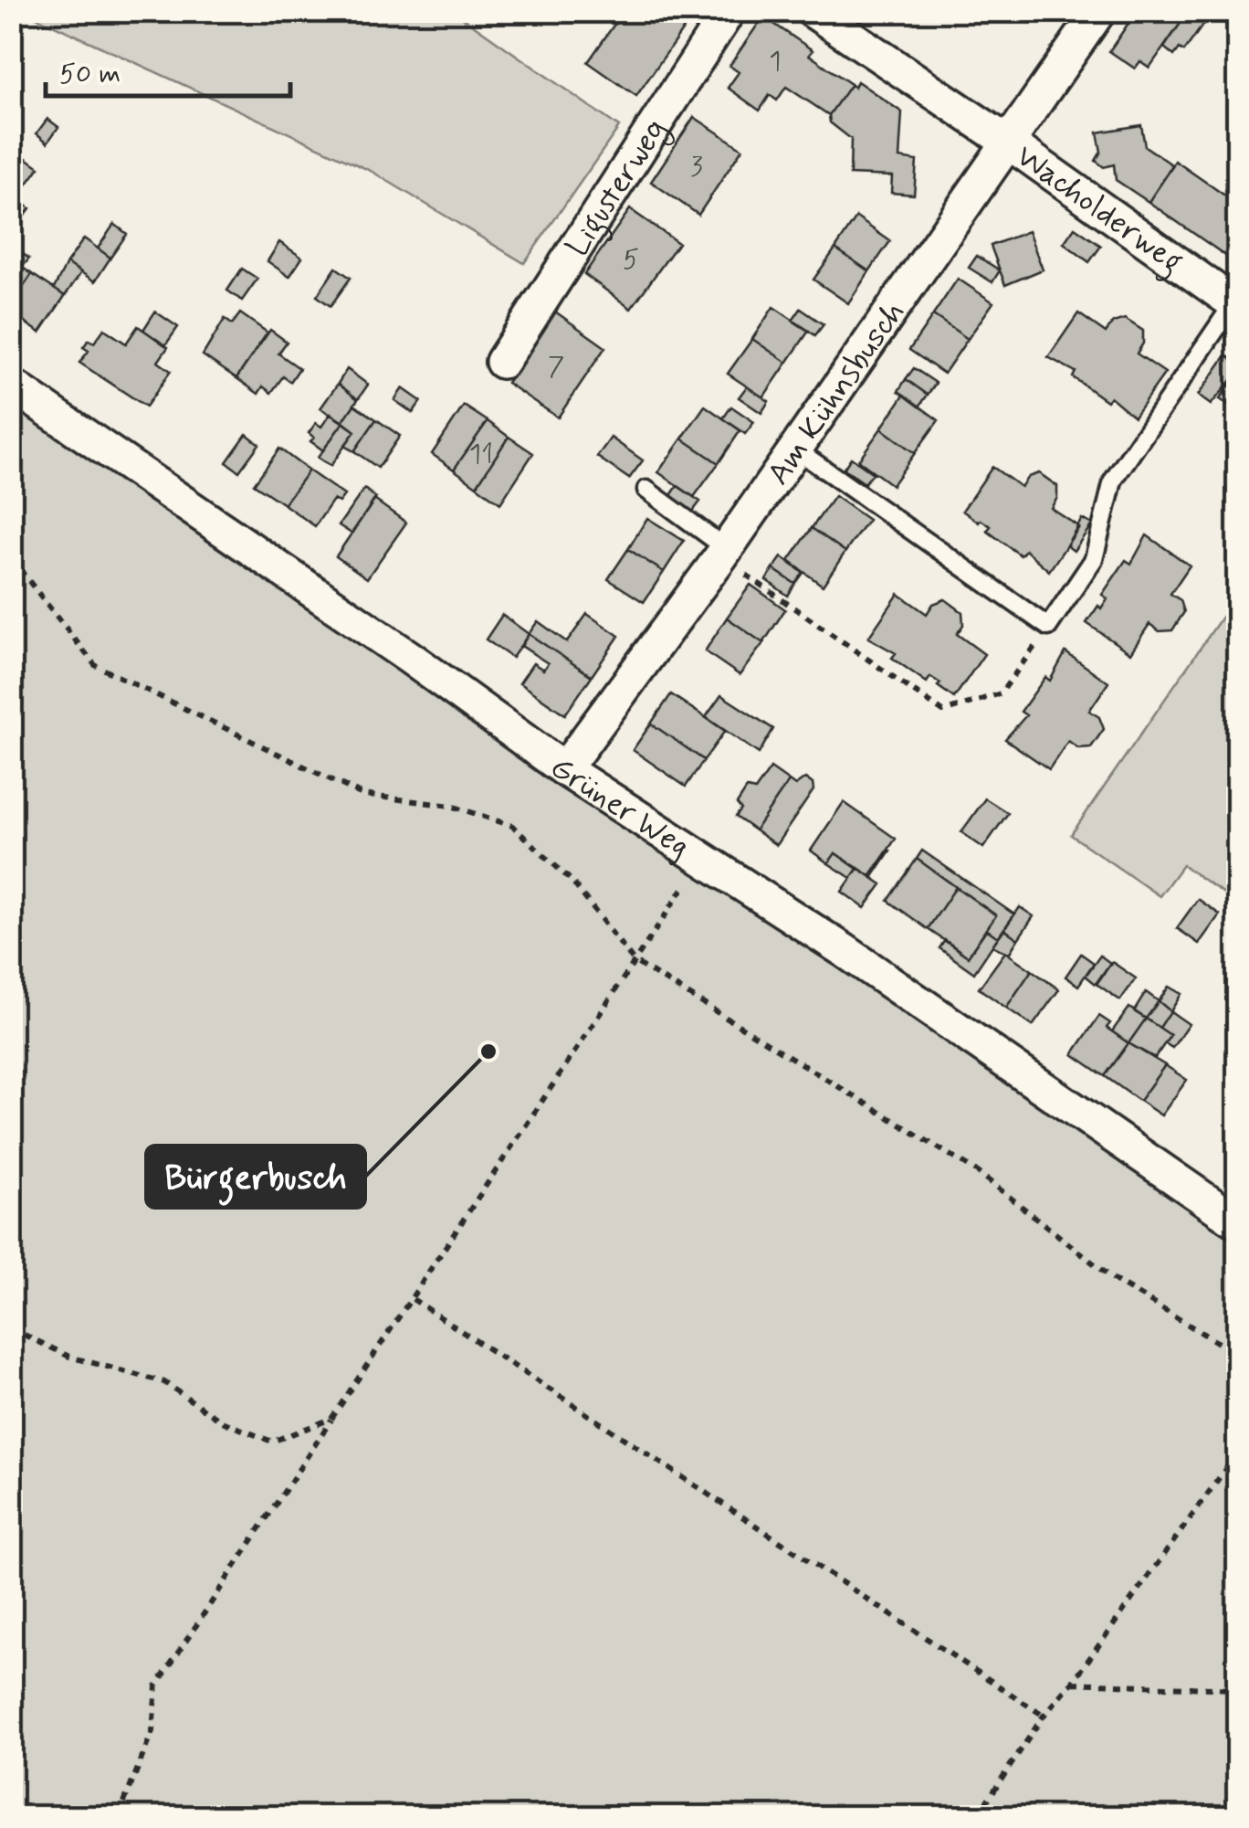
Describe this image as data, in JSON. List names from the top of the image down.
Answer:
{
  "streets": {
    "street": [
      "Ligusterweg",
      "Wacholderweg",
      "Am Kühnsbusch",
      "Grüner Weg"
    ]
  },
  "crossings": [
    ["Wacholderweg", "Am Kühnsbusch"],
    ["Am Kühnsbusch", "Grüner Weg"]
  ],
  "places": ["Bürgerbusch"],
  "house_numbers": [
    "1",
    "3",
    "5",
    "7",
    "11"
  ],
  "scale_bar": "50 m"
}
